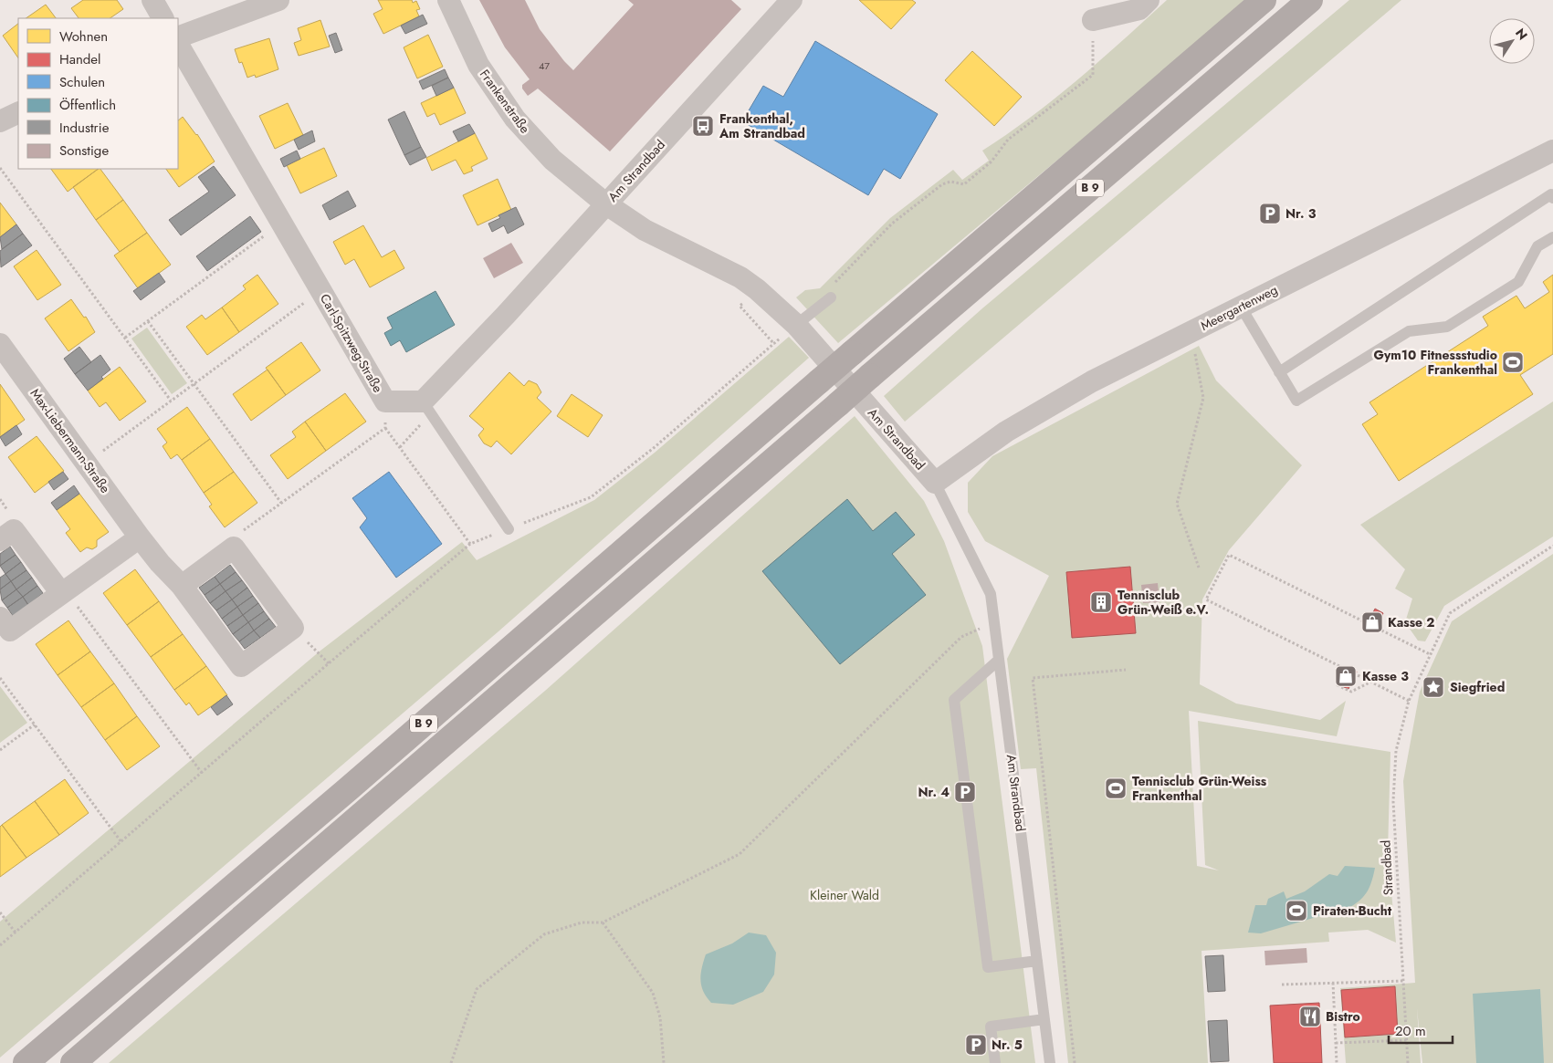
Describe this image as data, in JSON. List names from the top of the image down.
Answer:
{
  "streets": {
    "highway": ["B 9"],
    "street": [
      "Frankenstraße",
      "Am Strandbad",
      "Meergartenweg",
      "Carl-Spitzweg-Straße",
      "Max-Liebermann-Straße"
    ],
    "path": ["Strandbad"]
  },
  "crossings": [
    ["Frankenstraße", "Am Strandbad"],
    ["Am Strandbad", "Meergartenweg"]
  ],
  "parks": ["Kleiner Wald"],
  "places": {
    "bus stop": ["Frankenthal, Am Strandbad"],
    "parking": ["Nr. 3", "Nr. 4", "Nr. 5"],
    "sports": ["Gym10 Fitnessstudio Frankenthal", "Tennisclub Grün-Weiss Frankenthal", "Piraten-Bucht"],
    "building": ["Tennisclub Grün-Weiß e.V."],
    "shop": ["Kasse 2", "Kasse 3"],
    "place": ["Siegfried"],
    "restaurant": ["Bistro"]
  },
  "house_numbers": ["47"],
  "legend": [
    "Wohnen",
    "Handel",
    "Schulen",
    "Öffentlich",
    "Industrie",
    "Sonstige"
  ],
  "scale_bar": "20 m",
  "north": "top right"
}
